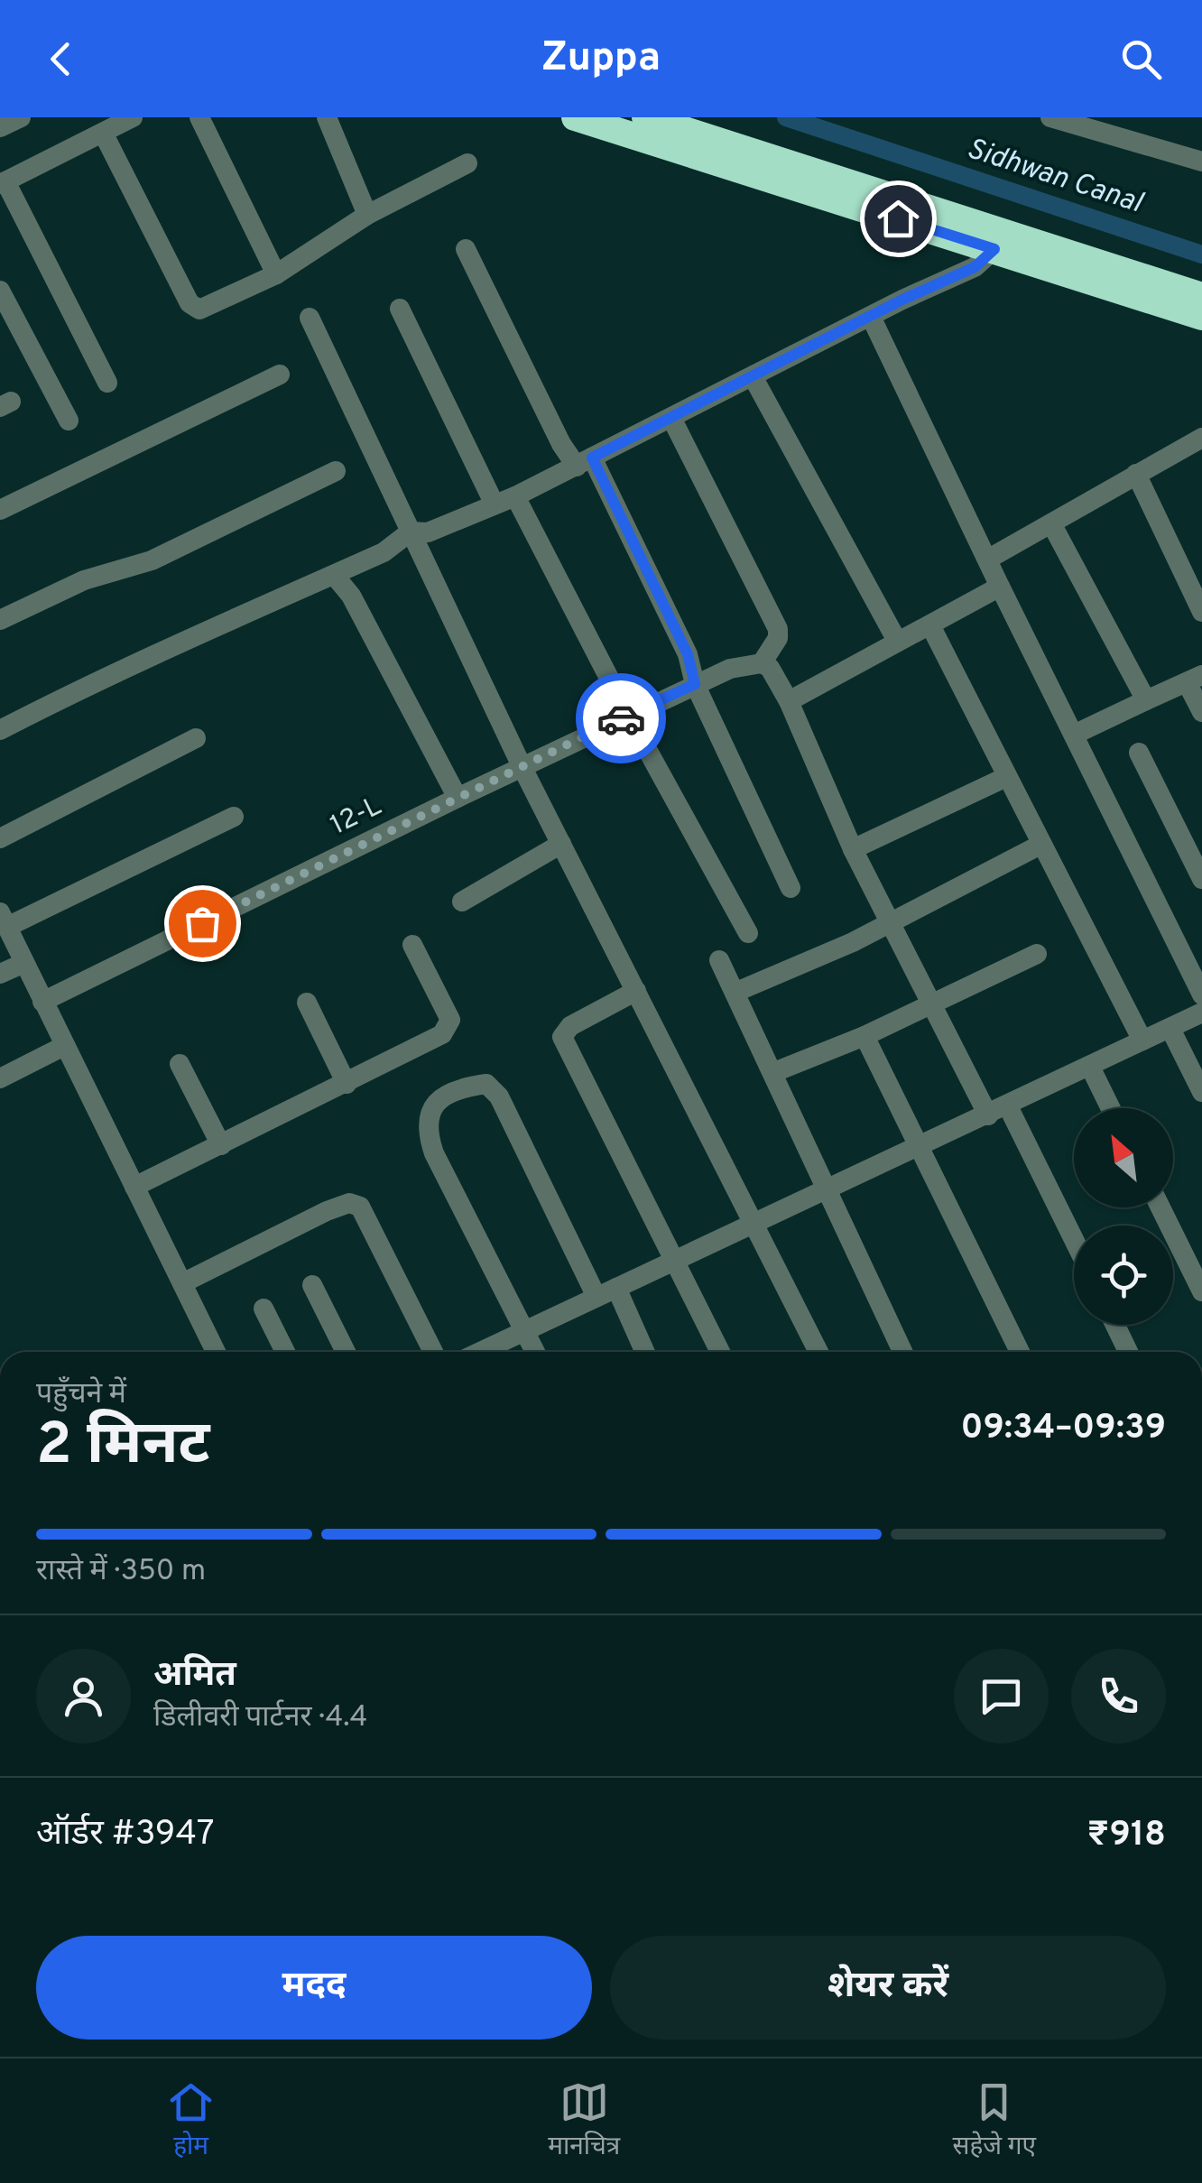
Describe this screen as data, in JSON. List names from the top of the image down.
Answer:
{
  "streets": {
    "street": ["12-L"]
  },
  "water": ["Sidhwan Canal"],
  "north": "top left",
  "page": {
    "header": "Zuppa",
    "heading": ["2 मिनट", "पहुँचने में", "09:34–09:39"],
    "panel": [
      "अमित",
      "डिलीवरी पार्टनर · 4.4",
      "ऑर्डर #3947",
      "₹918"
    ],
    "bar": "रास्ते में · 350 m",
    "buttons": ["मदद", "शेयर करें"],
    "tabs": ["होम", "मानचित्र", "सहेजे गए"]
  }
}
